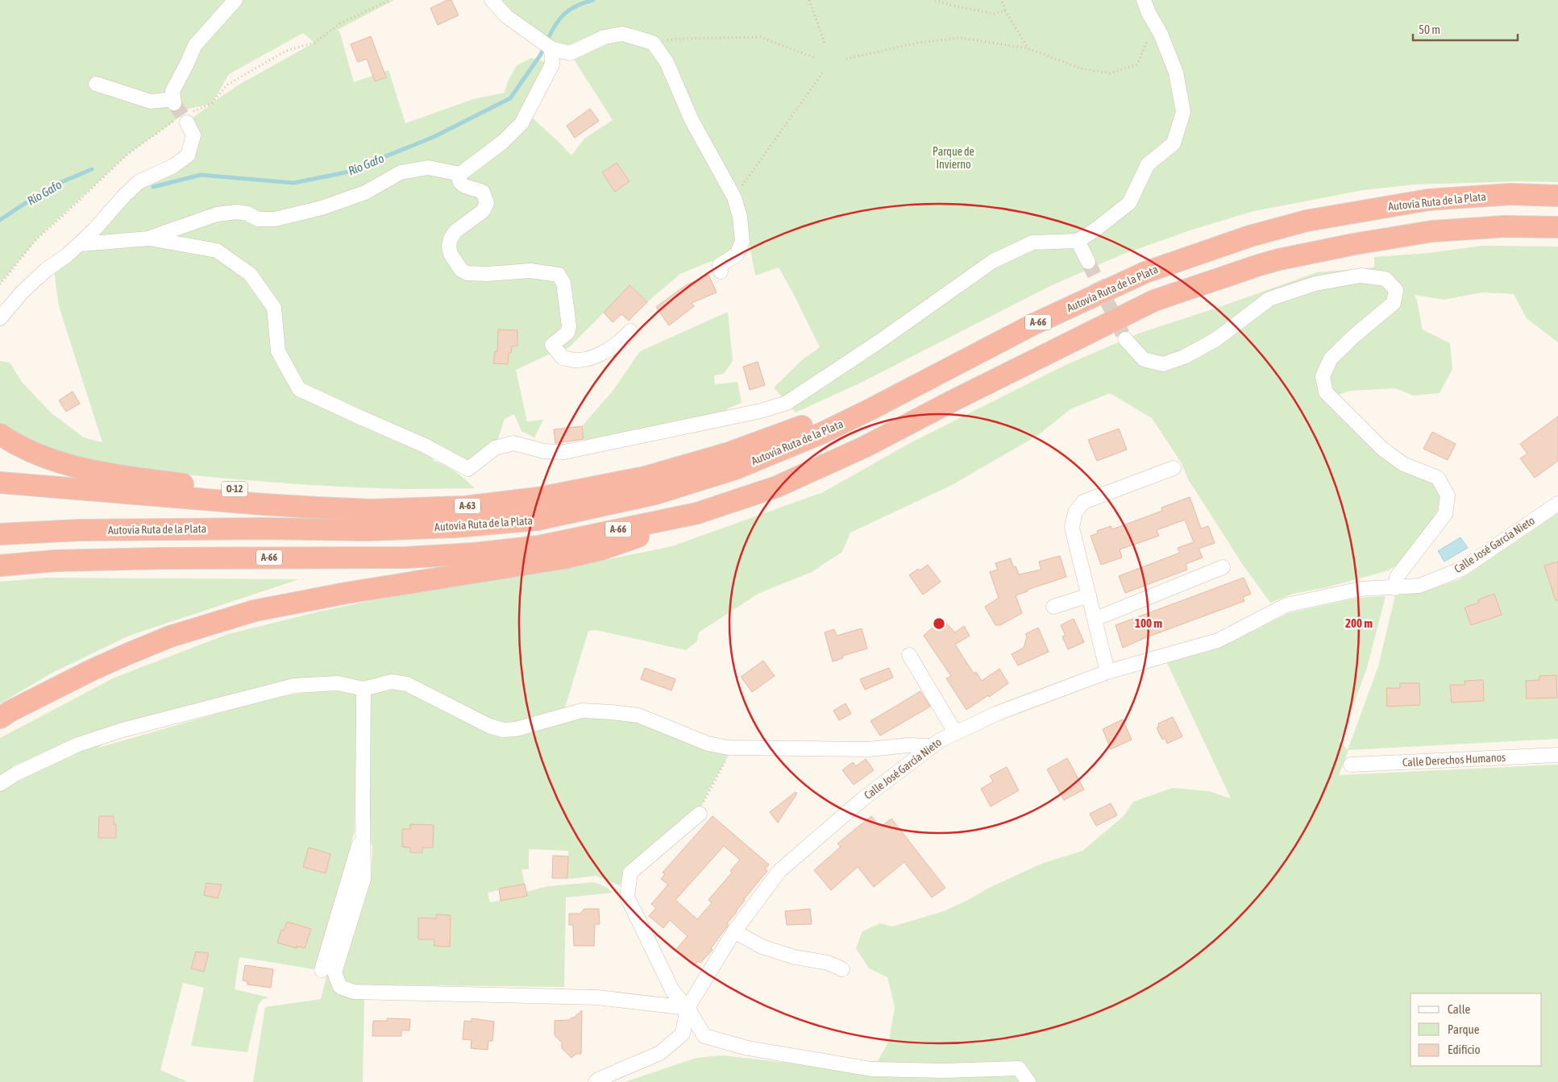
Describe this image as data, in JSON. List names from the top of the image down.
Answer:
{
  "streets": {
    "highway": [
      "Autovía Ruta de la Plata",
      "A-66",
      "O-12",
      "A-63"
    ],
    "street": ["Calle José García Nieto", "Calle Derechos Humanos"]
  },
  "crossings": [
    ["Autovía Ruta de la Plata", "A-63"],
    ["O-12", "A-63"]
  ],
  "water": ["Río Gafo"],
  "parks": ["Parque de Invierno"],
  "legend": ["Calle", "Parque", "Edificio"],
  "scale_bar": "50 m",
  "rings": ["100 m", "200 m"]
}
